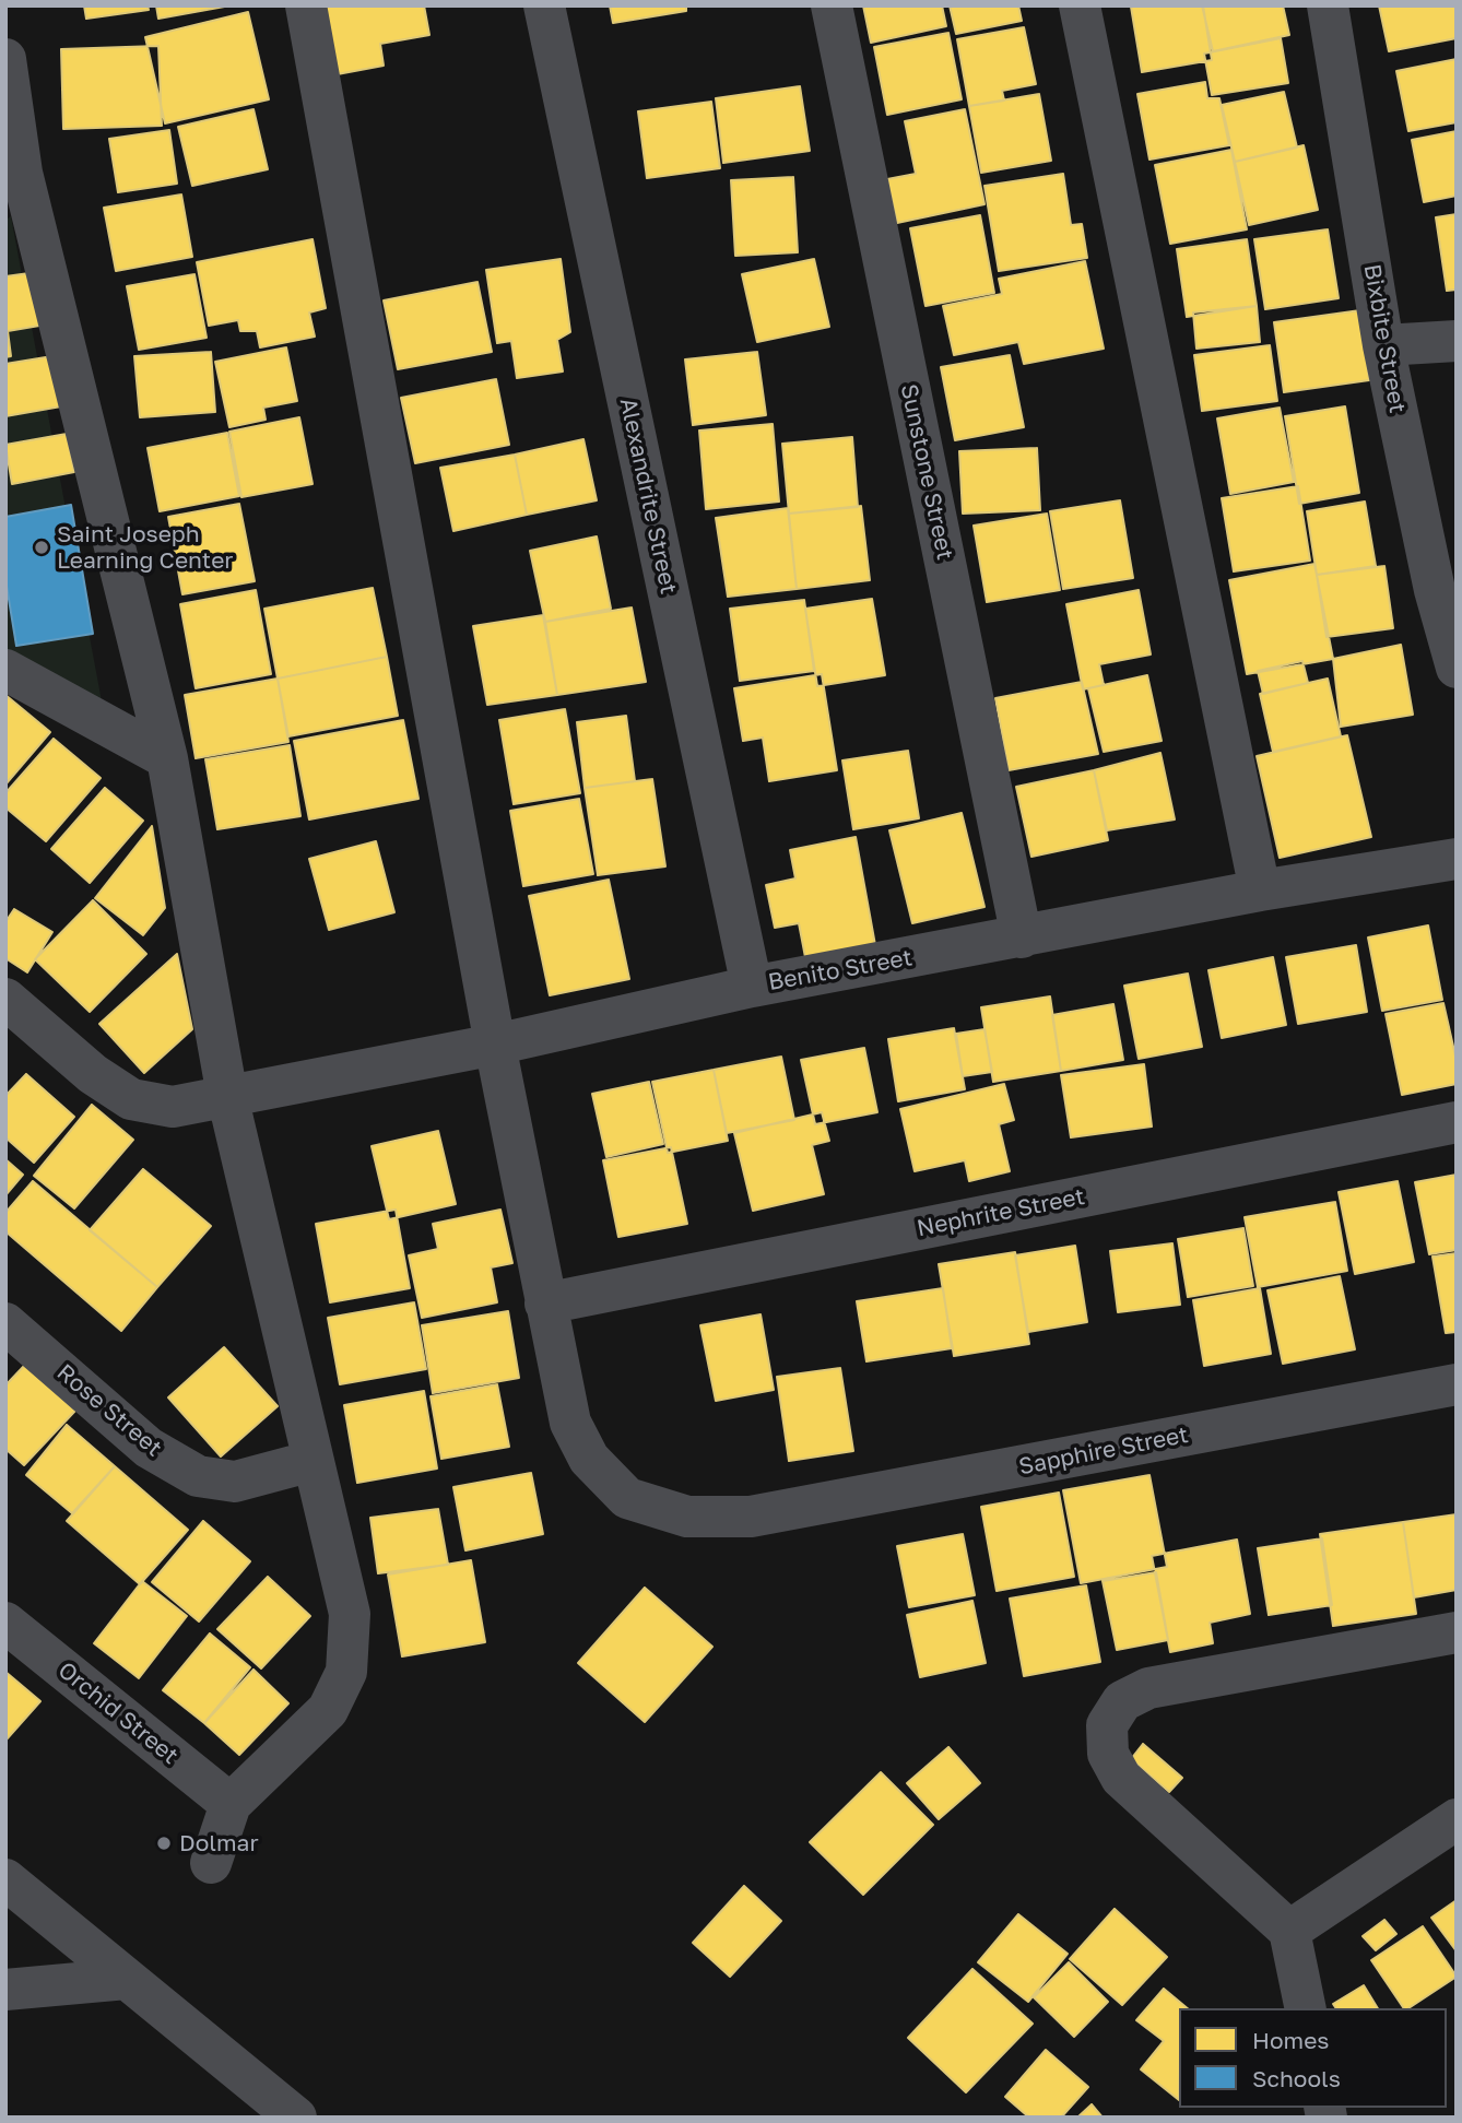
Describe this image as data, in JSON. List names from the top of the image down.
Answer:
{
  "streets": {
    "street": [
      "Bixbite Street",
      "Sunstone Street",
      "Alexandrite Street",
      "Benito Street",
      "Nephrite Street",
      "Rose Street",
      "Sapphire Street",
      "Orchid Street"
    ]
  },
  "crossings": [
    ["Sunstone Street", "Benito Street"],
    ["Alexandrite Street", "Benito Street"],
    ["Benito Street", "Sapphire Street"],
    ["Nephrite Street", "Sapphire Street"]
  ],
  "places": ["Saint Joseph Learning Center", "Dolmar"],
  "legend": ["Homes", "Schools"]
}
